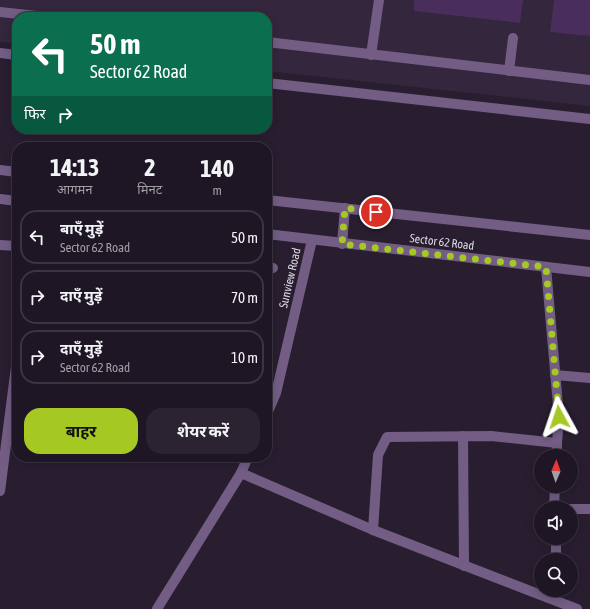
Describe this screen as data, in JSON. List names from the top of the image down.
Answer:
{
  "streets": {
    "street": ["Sector 62 Road", "Sunview Road"]
  },
  "crossings": [
    ["Sector 62 Road", "Sunview Road"]
  ],
  "north": "top",
  "page": {
    "turn": ["50 m", "Sector 62 Road"],
    "then": "फिर",
    "eta": [
      "14:13",
      "आगमन",
      "2",
      "मिनट",
      "140",
      "m"
    ],
    "list": [
      {
        "name": "बाएँ मुड़ें",
        "note": "Sector 62 Road",
        "value": "50 m"
      },
      {
        "name": "दाएँ मुड़ें",
        "value": "70 m"
      },
      {
        "name": "दाएँ मुड़ें",
        "note": "Sector 62 Road",
        "value": "10 m"
      }
    ],
    "buttons": ["बाहर", "शेयर करें"]
  }
}
